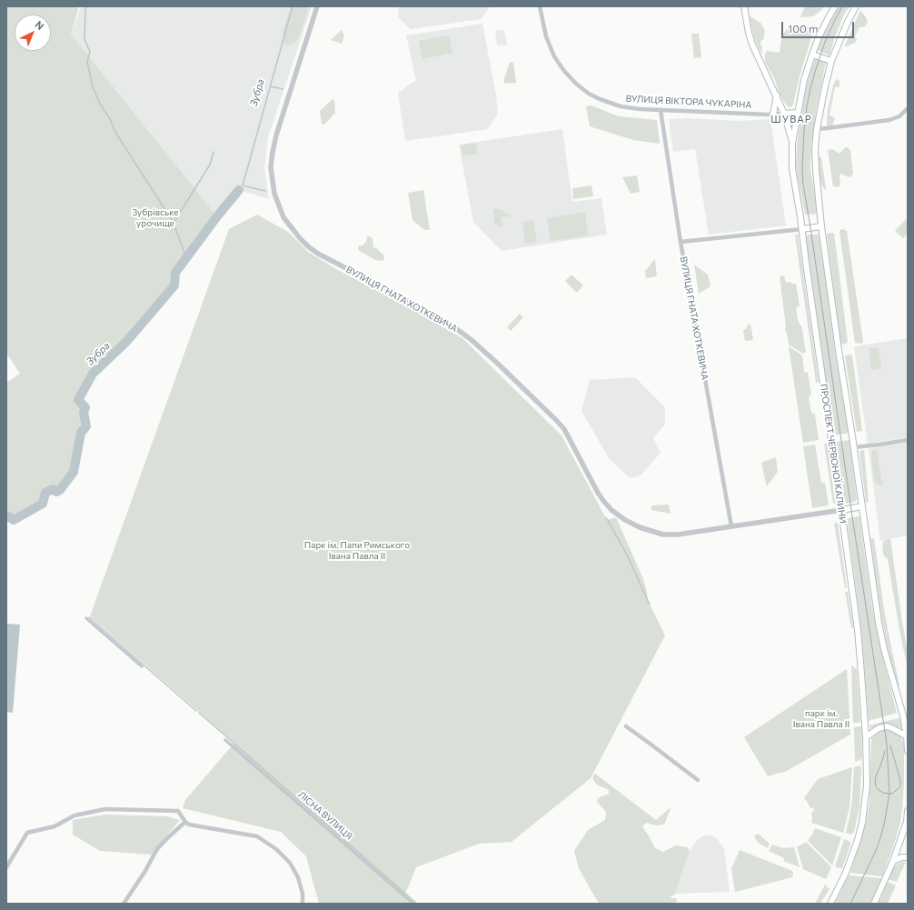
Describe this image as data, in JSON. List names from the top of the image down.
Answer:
{
  "streets": {
    "main road": ["ВУЛИЦЯ ГНАТА ХОТКЕВИЧА", "ПРОСПЕКТ ЧЕРВОНОЇ КАЛИНИ"],
    "street": ["ВУЛИЦЯ ВІКТОРА ЧУКАРІНА", "ЛІСНА ВУЛИЦЯ"]
  },
  "crossings": [
    ["ВУЛИЦЯ ВІКТОРА ЧУКАРІНА", "ВУЛИЦЯ ГНАТА ХОТКЕВИЧА"],
    ["ВУЛИЦЯ ГНАТА ХОТКЕВИЧА", "ПРОСПЕКТ ЧЕРВОНОЇ КАЛИНИ"]
  ],
  "districts": ["ШУВАР"],
  "water": ["Зубра"],
  "parks": ["Зубрівське урочище", "Парк ім. Папи Римського Івана Павла ІІ", "парк ім. Івана Павла II"],
  "scale_bar": "100 m",
  "north": "top right"
}
